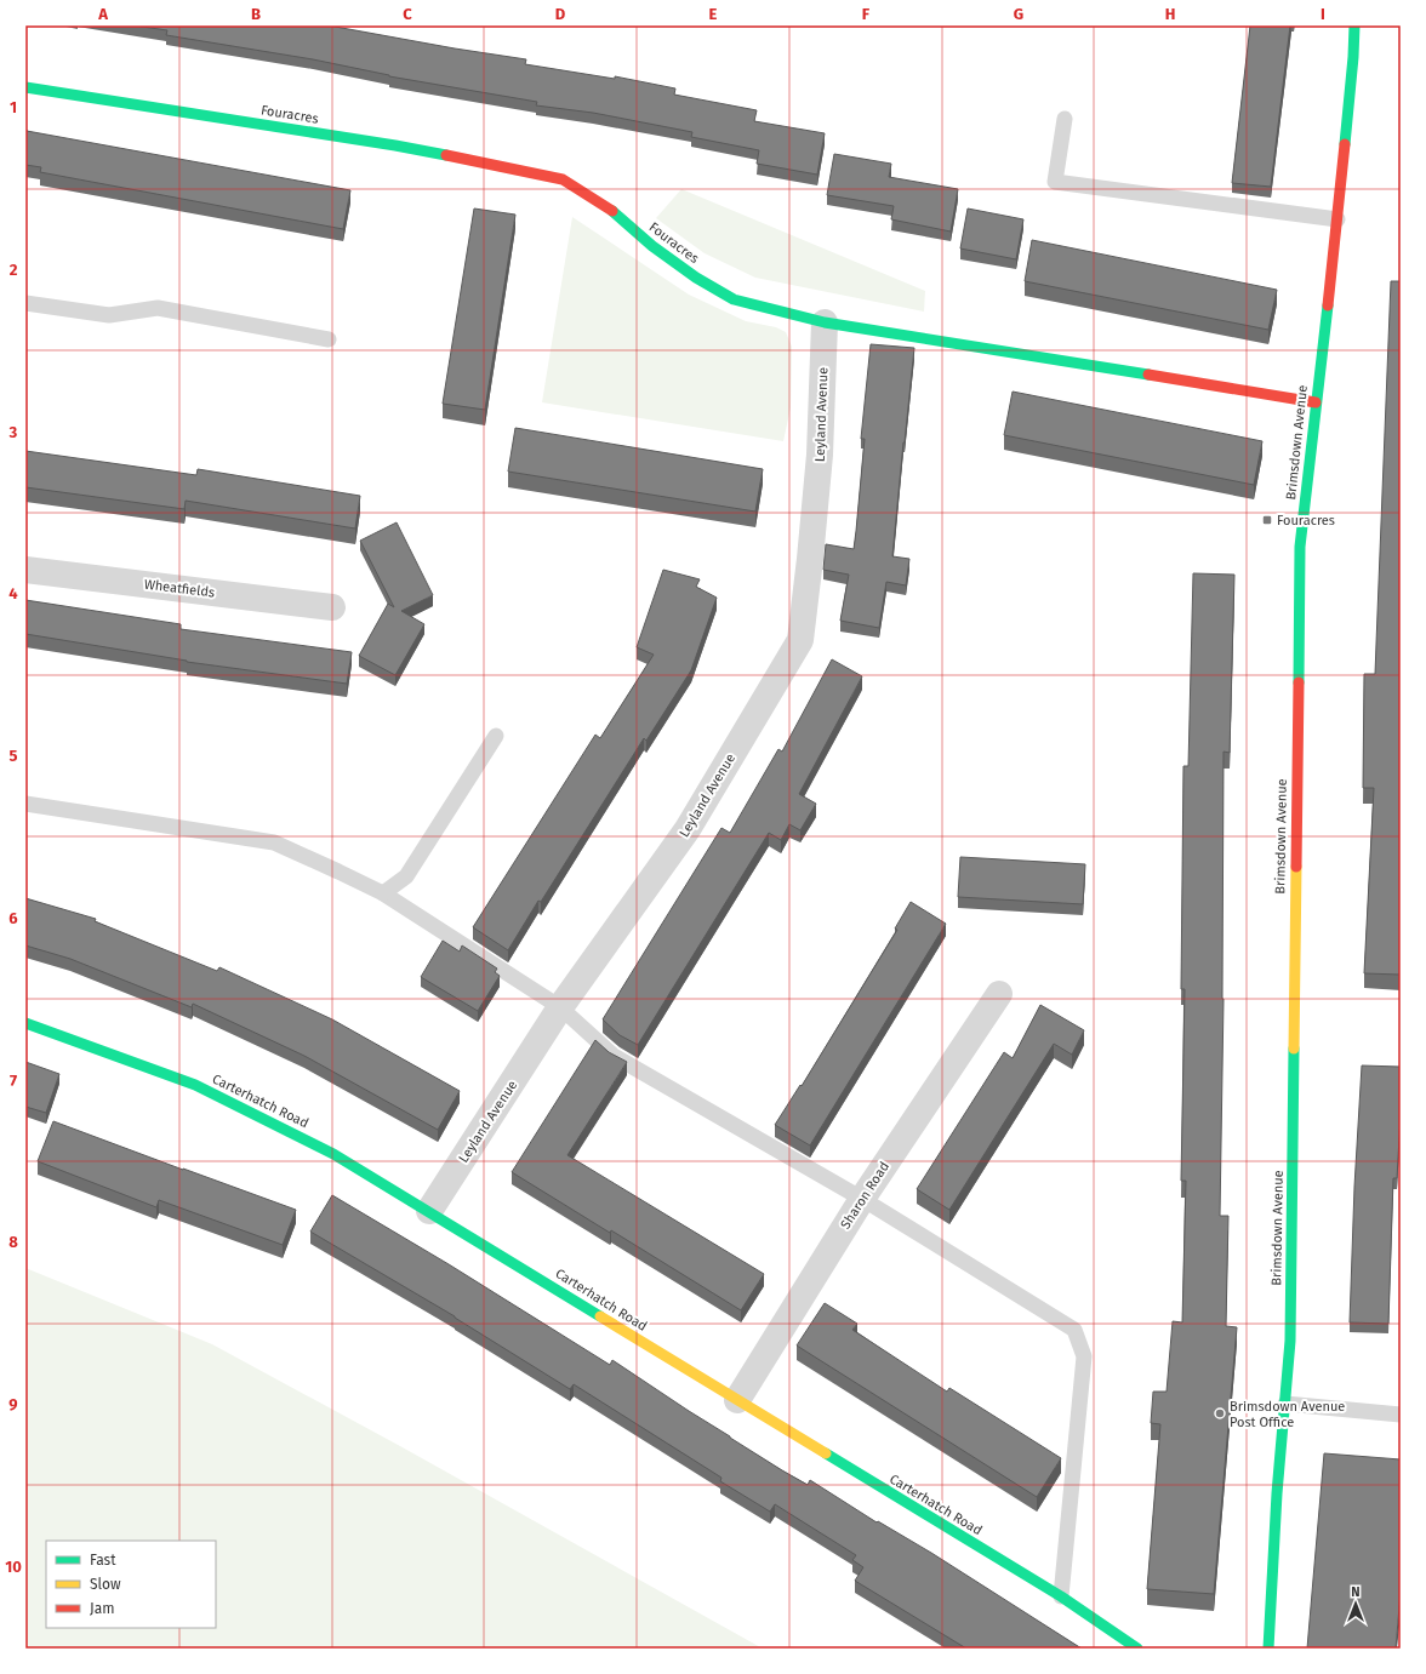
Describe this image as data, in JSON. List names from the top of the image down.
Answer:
{
  "streets": {
    "street": [
      "Fouracres",
      "Leyland Avenue",
      "Brimsdown Avenue",
      "Wheatfields",
      "Carterhatch Road",
      "Sharon Road"
    ]
  },
  "crossings": [
    ["Fouracres", "Leyland Avenue"],
    ["Fouracres", "Brimsdown Avenue"],
    ["Leyland Avenue", "Carterhatch Road"],
    ["Carterhatch Road", "Sharon Road"]
  ],
  "places": {
    "transit": ["Fouracres"],
    "other": ["Brimsdown Avenue Post Office"]
  },
  "legend": ["Fast", "Slow", "Jam"],
  "north": "top",
  "grid": {
    "columns": [
      "A",
      "B",
      "C",
      "D",
      "E",
      "F",
      "G",
      "H",
      "I"
    ],
    "rows": [
      "1",
      "2",
      "3",
      "4",
      "5",
      "6",
      "7",
      "8",
      "9",
      "10"
    ]
  }
}
